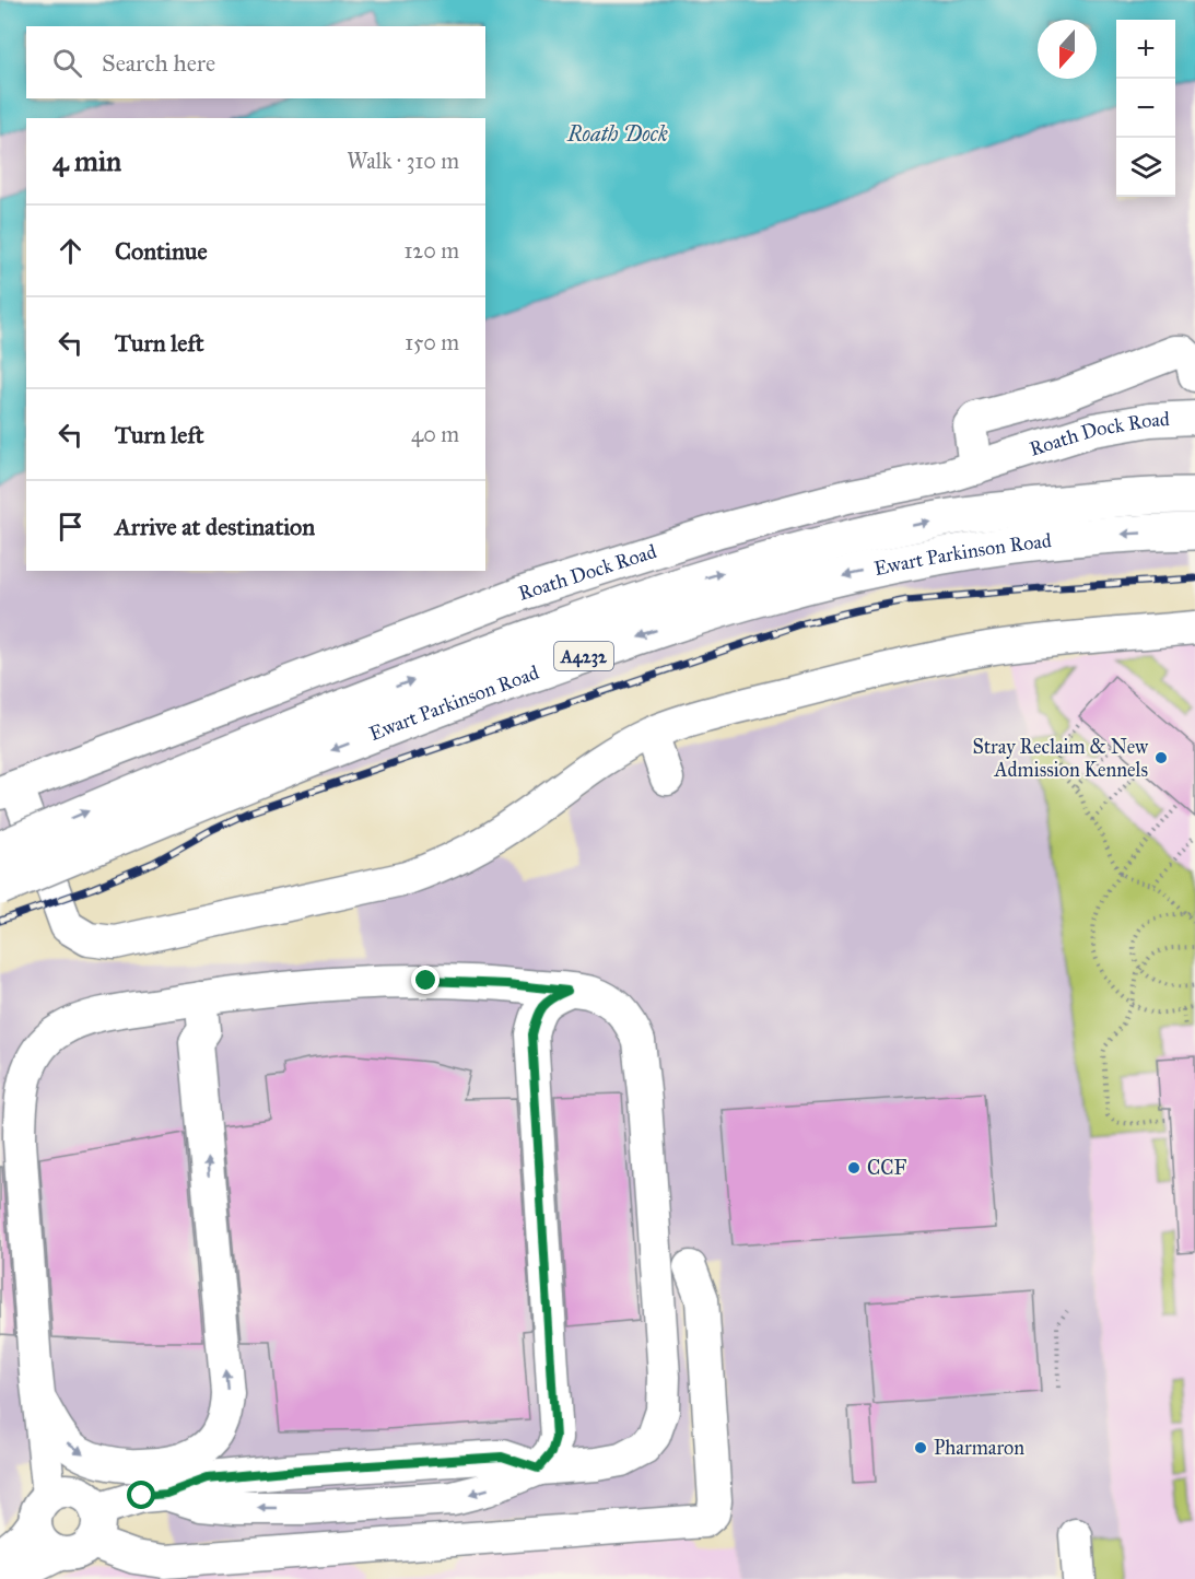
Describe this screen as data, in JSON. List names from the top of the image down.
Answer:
{
  "streets": {
    "main road": ["Ewart Parkinson Road", "A4232"],
    "street": ["Roath Dock Road"]
  },
  "water": ["Roath Dock"],
  "places": ["Stray Reclaim & New Admission Kennels", "CCF", "Pharmaron"],
  "north": "bottom",
  "page": {
    "map_buttons": ["+", "−"],
    "search": "Search here",
    "heading": ["4 min", "Walk · 310 m"],
    "list": [
      ["Continue", "120 m"],
      ["Turn left", "150 m"],
      ["Turn left", "40 m"],
      "Arrive at destination"
    ]
  }
}
